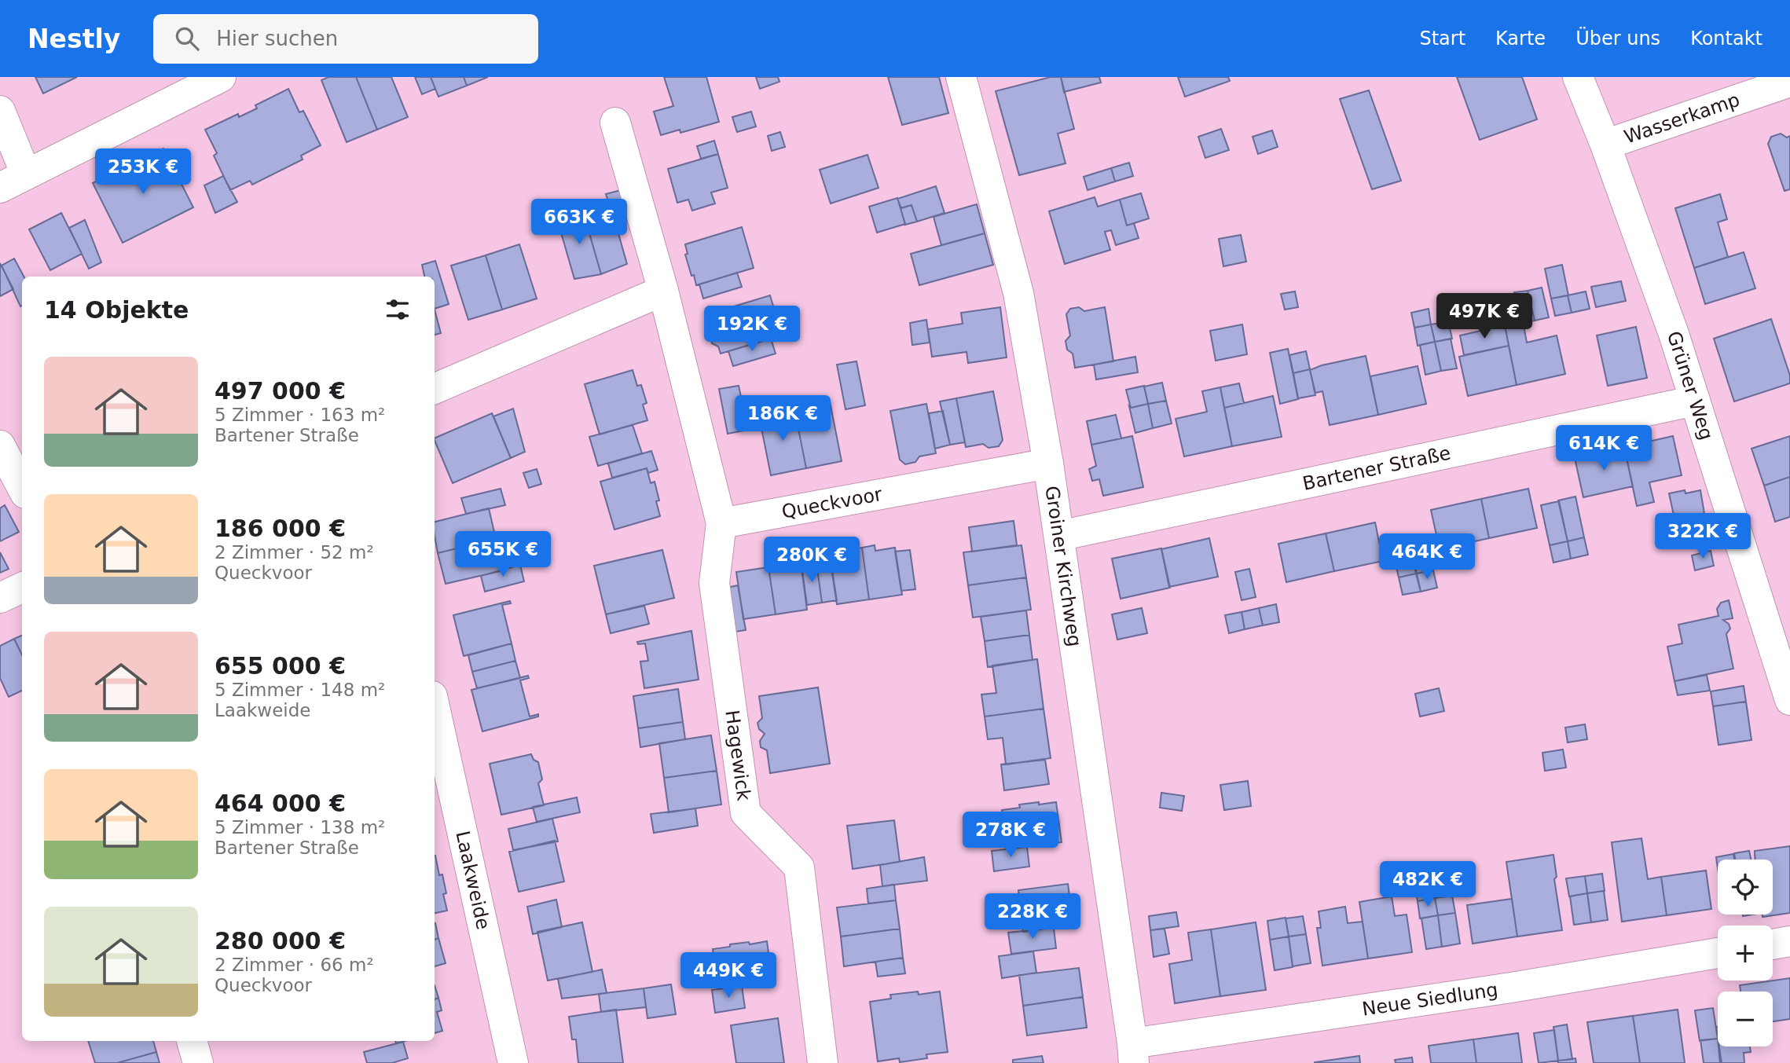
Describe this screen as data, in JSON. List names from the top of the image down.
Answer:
{
  "streets": {
    "street": [
      "Wasserkamp",
      "Grüner Weg",
      "Bartener Straße",
      "Queckvoor",
      "Groiner Kirchweg",
      "Hagewick",
      "Laakweide",
      "Neue Siedlung"
    ]
  },
  "crossings": [
    ["Wasserkamp", "Grüner Weg"],
    ["Grüner Weg", "Bartener Straße"],
    ["Bartener Straße", "Groiner Kirchweg"],
    ["Queckvoor", "Groiner Kirchweg"],
    ["Queckvoor", "Hagewick"],
    ["Groiner Kirchweg", "Neue Siedlung"]
  ],
  "page": {
    "header": "Nestly",
    "search": "Hier suchen",
    "nav": [
      "Start",
      "Karte",
      "Über uns",
      "Kontakt"
    ],
    "price": [
      "253K €",
      "663K €",
      "497K €",
      "192K €",
      "186K €",
      "614K €",
      "322K €",
      "655K €",
      "464K €",
      "280K €",
      "278K €",
      "482K €",
      "228K €",
      "449K €"
    ],
    "heading": "14 Objekte",
    "list": [
      {
        "name": "497 000 €",
        "note": "5 Zimmer · 163 m² · Bartener Straße"
      },
      {
        "name": "186 000 €",
        "note": "2 Zimmer · 52 m² · Queckvoor"
      },
      {
        "name": "655 000 €",
        "note": "5 Zimmer · 148 m² · Laakweide"
      },
      {
        "name": "464 000 €",
        "note": "5 Zimmer · 138 m² · Bartener Straße"
      },
      {
        "name": "280 000 €",
        "note": "2 Zimmer · 66 m² · Queckvoor"
      }
    ],
    "map_buttons": ["+", "−"]
  }
}
